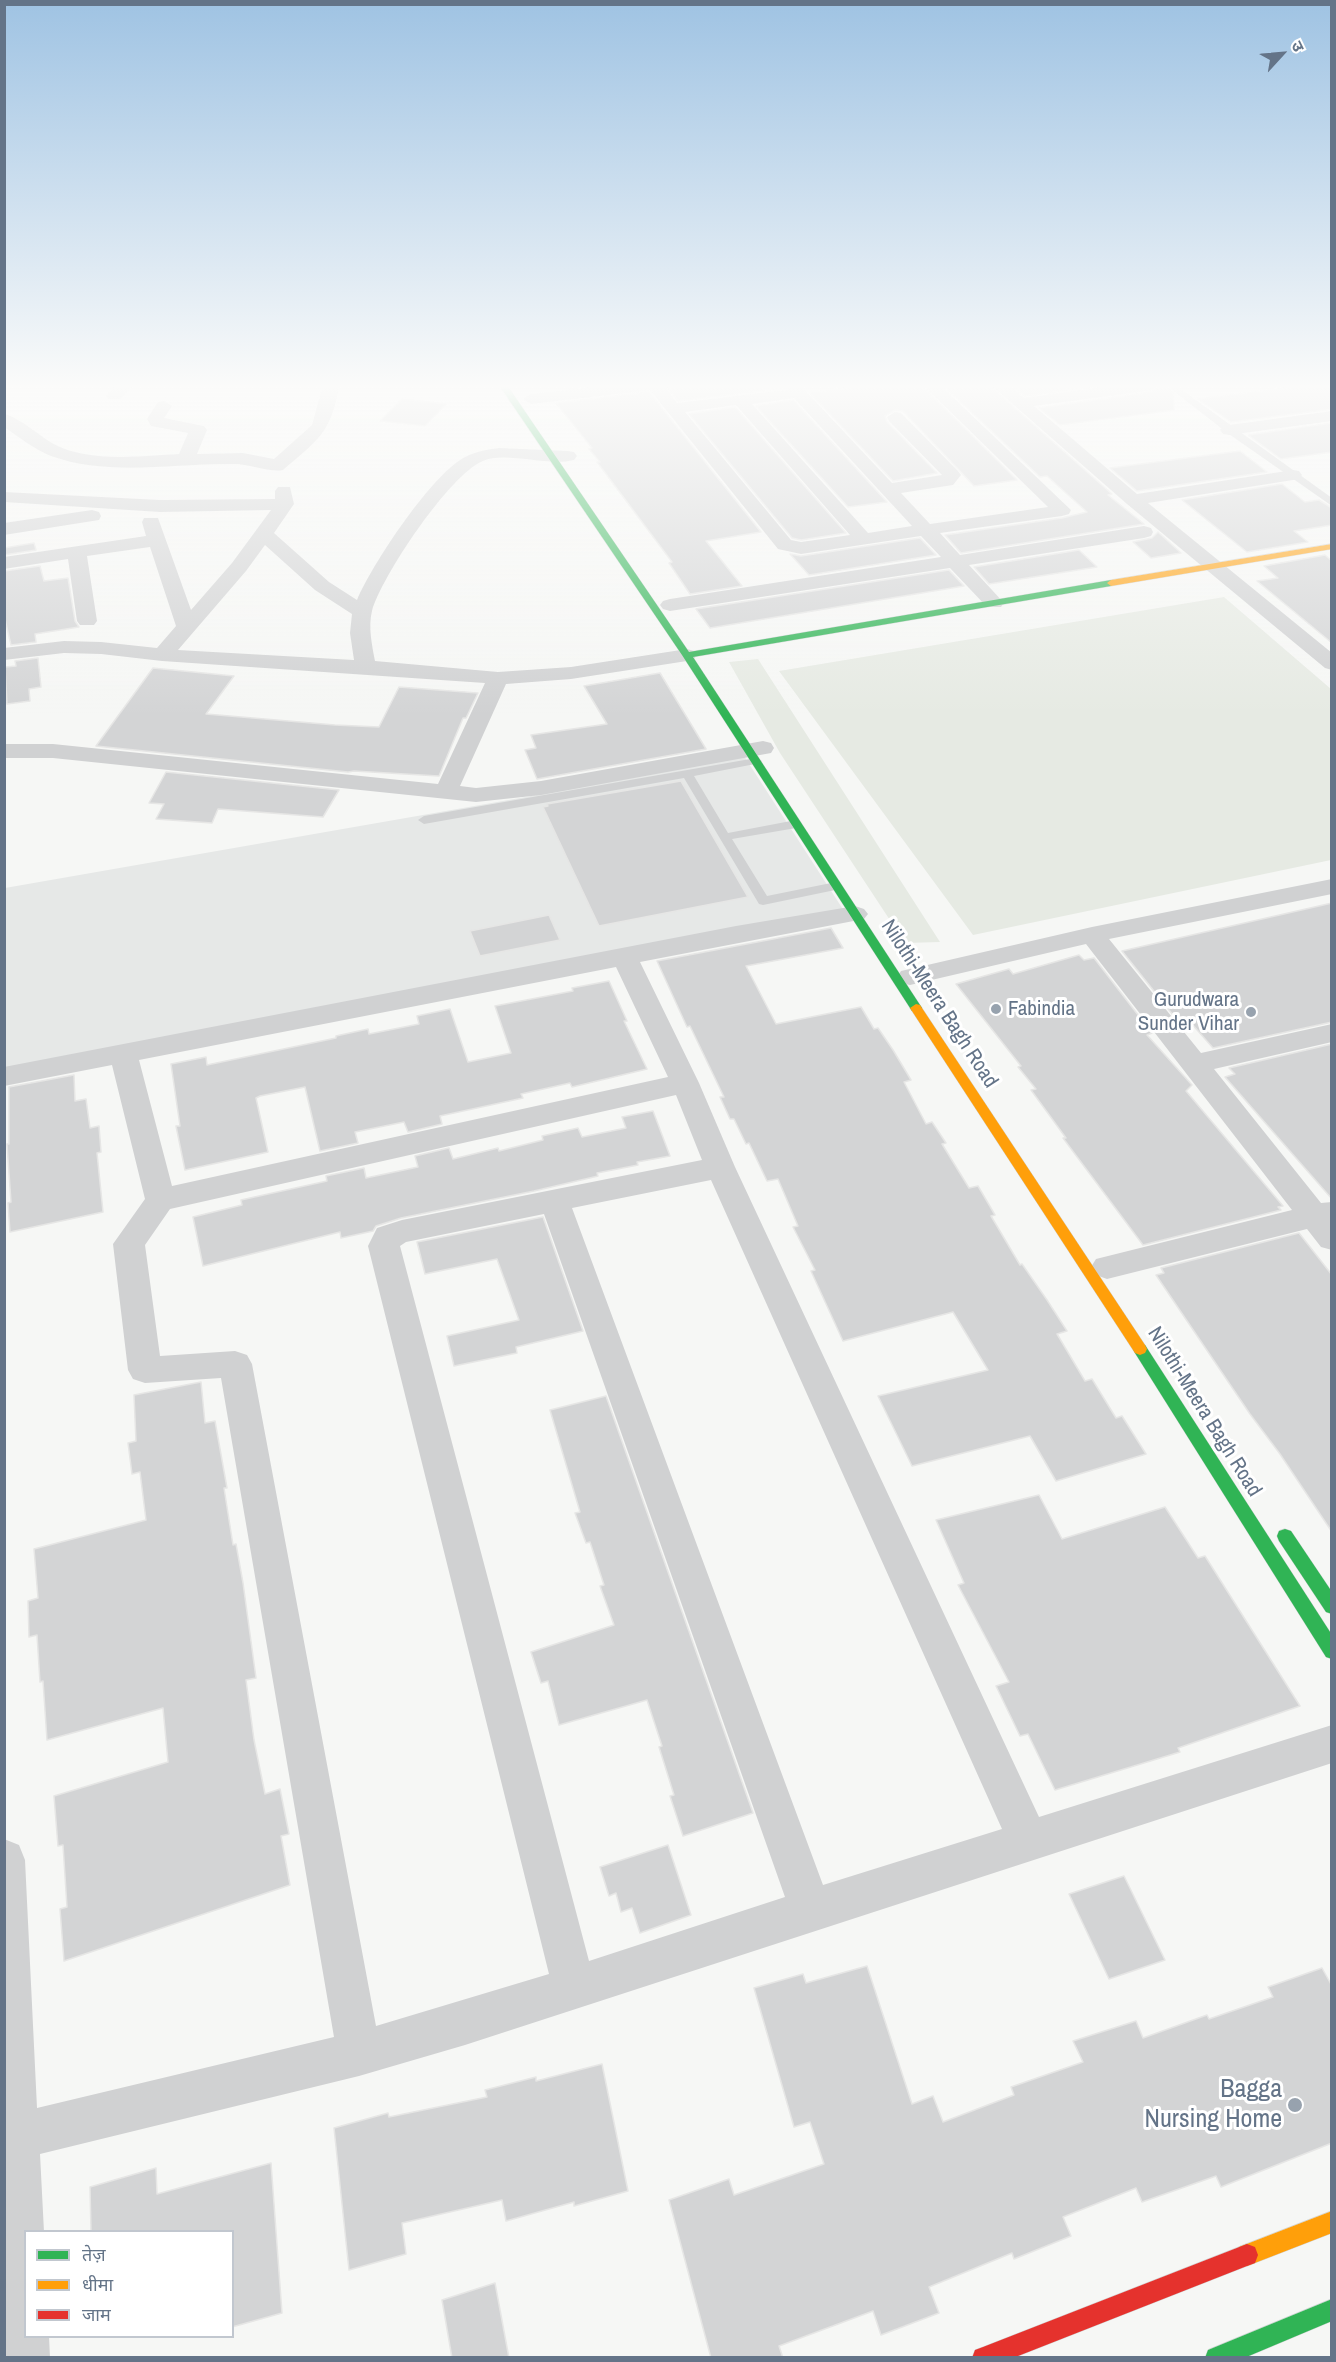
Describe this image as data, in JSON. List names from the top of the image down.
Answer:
{
  "streets": {
    "street": ["Nilothi-Meera Bagh Road"]
  },
  "places": ["Fabindia", "Gurudwara Sunder Vihar", "Bagga Nursing Home"],
  "legend": ["तेज़", "धीमा", "जाम"],
  "north": "top right"
}
